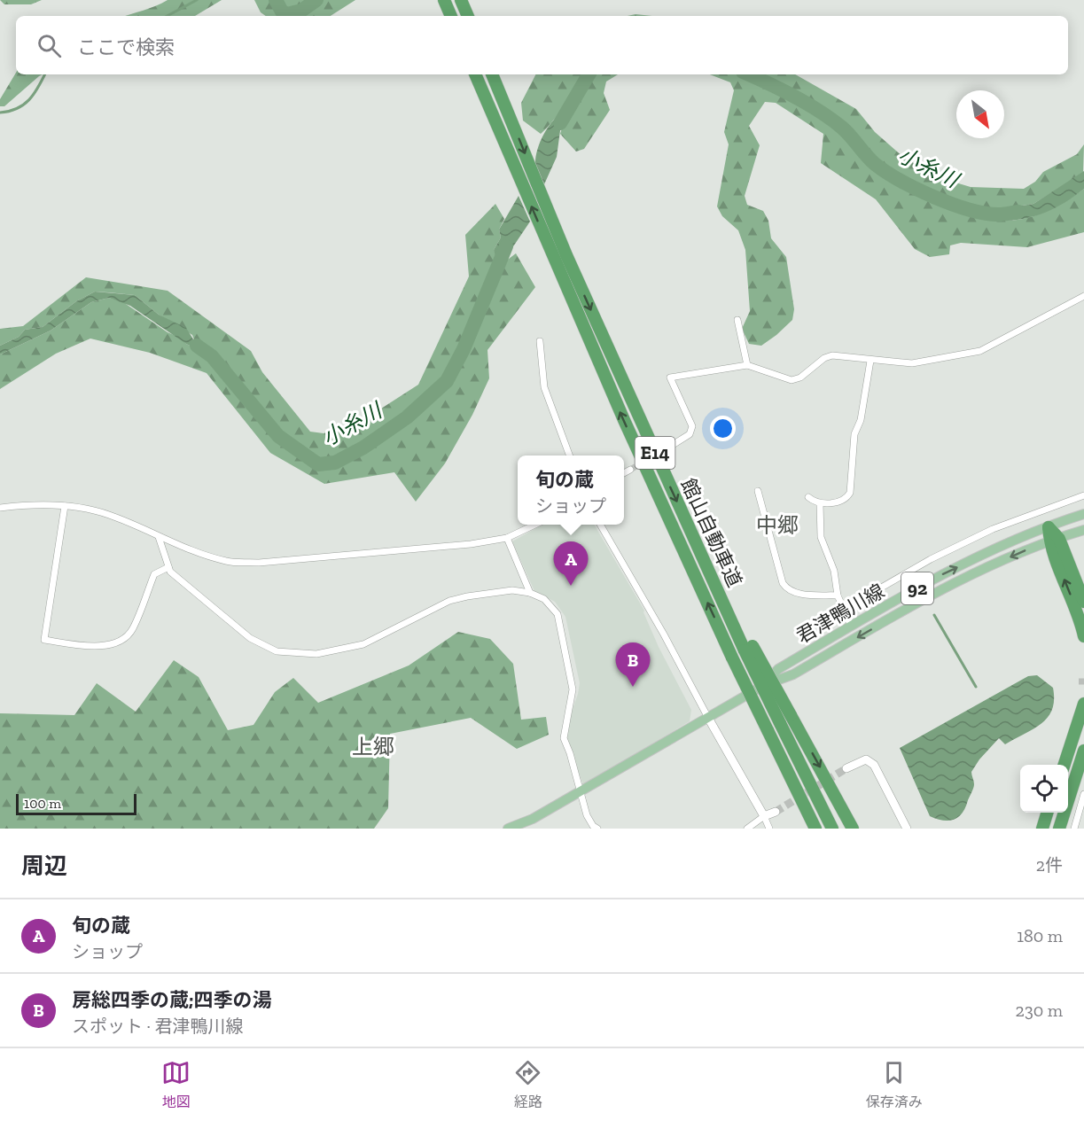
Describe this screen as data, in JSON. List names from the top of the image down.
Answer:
{
  "streets": {
    "highway": ["E14", "館山自動車道"],
    "main road": ["92", "君津鴨川線"]
  },
  "districts": ["中郷", "上郷"],
  "water": ["小糸川"],
  "scale_bar": "100 m",
  "north": "bottom right",
  "page": {
    "search": "ここで検索",
    "popup": ["旬の蔵", "ショップ"],
    "pins": ["A", "B"],
    "scale": "100 m",
    "heading": ["周辺", "2件"],
    "list": [
      {
        "mark": "A",
        "name": "旬の蔵",
        "note": "ショップ",
        "value": "180 m"
      },
      {
        "mark": "B",
        "name": "房総四季の蔵;四季の湯",
        "note": "スポット · 君津鴨川線",
        "value": "230 m"
      }
    ],
    "nav": ["地図", "経路", "保存済み"]
  }
}
